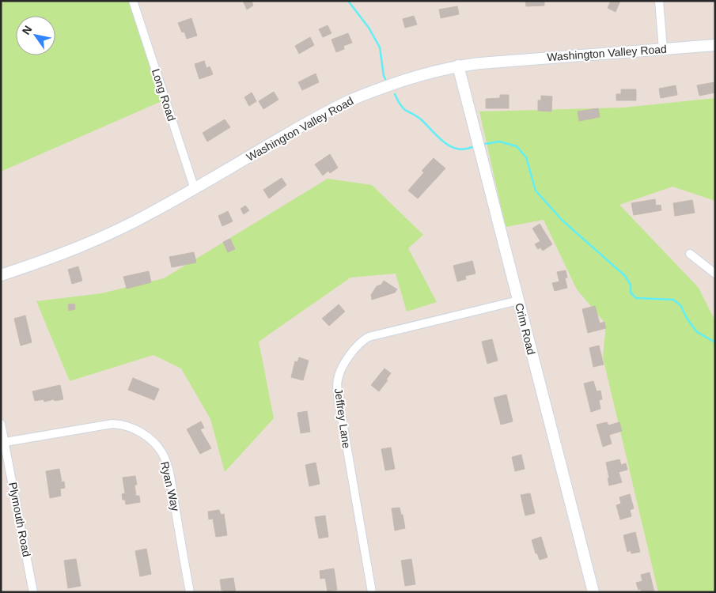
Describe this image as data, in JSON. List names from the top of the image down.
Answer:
{
  "streets": {
    "street": [
      "Washington Valley Road",
      "Long Road",
      "Crim Road",
      "Jeffrey Lane",
      "Ryan Way",
      "Plymouth Road"
    ]
  },
  "crossings": [
    ["Washington Valley Road", "Long Road"],
    ["Washington Valley Road", "Crim Road"],
    ["Crim Road", "Jeffrey Lane"],
    ["Ryan Way", "Plymouth Road"]
  ],
  "north": "top left"
}
